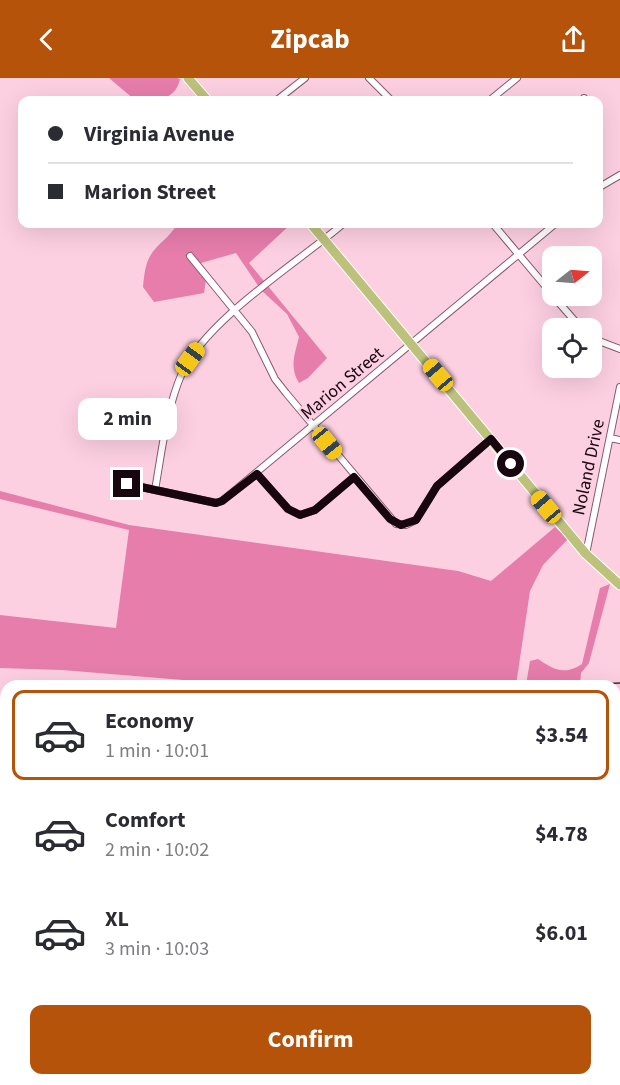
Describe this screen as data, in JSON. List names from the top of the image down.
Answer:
{
  "streets": {
    "street": ["Marion Street", "Noland Drive"]
  },
  "north": "right",
  "page": {
    "header": "Zipcab",
    "banner": ["Virginia Avenue", "Marion Street"],
    "bubble": "2 min",
    "list": [
      {
        "name": "Economy",
        "note": "1 min · 10:01",
        "value": "$3.54"
      },
      {
        "name": "Comfort",
        "note": "2 min · 10:02",
        "value": "$4.78"
      },
      {
        "name": "XL",
        "note": "3 min · 10:03",
        "value": "$6.01"
      }
    ],
    "buttons": "Confirm"
  }
}
